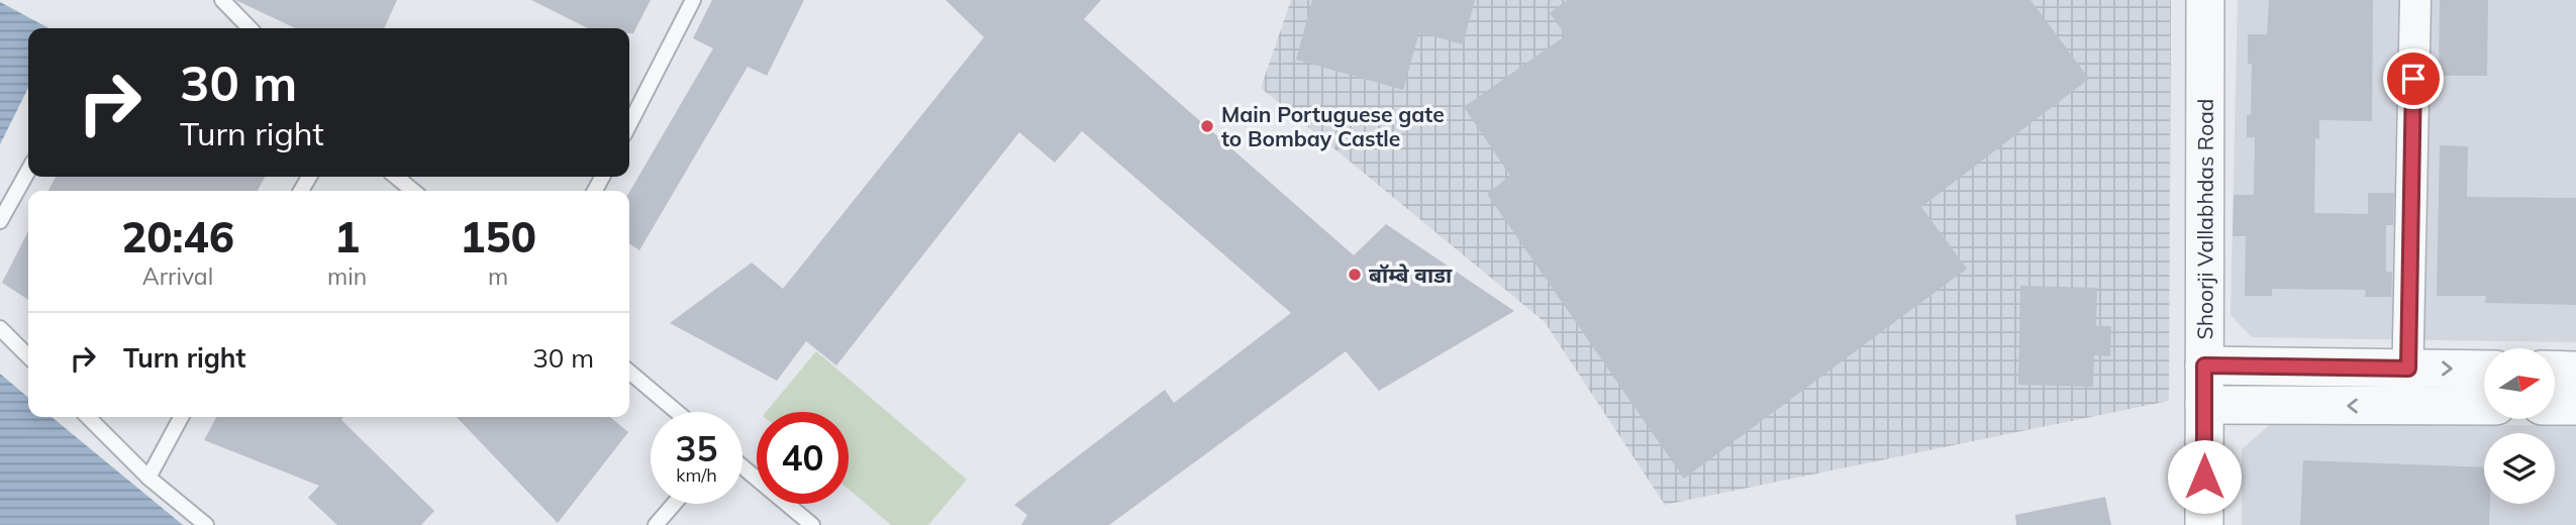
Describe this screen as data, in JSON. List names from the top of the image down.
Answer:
{
  "streets": {
    "street": ["Shoorji Vallabhdas Road"]
  },
  "places": ["Main Portuguese gate to Bombay Castle", "बॉम्बे वाडा"],
  "north": "right",
  "page": {
    "turn": ["30 m", "Turn right"],
    "eta": [
      "20:46",
      "Arrival",
      "1",
      "min",
      "150",
      "m"
    ],
    "list": [
      {
        "name": "Turn right",
        "value": "30 m"
      }
    ],
    "speed": "35 km/h",
    "limit": "40"
  }
}
